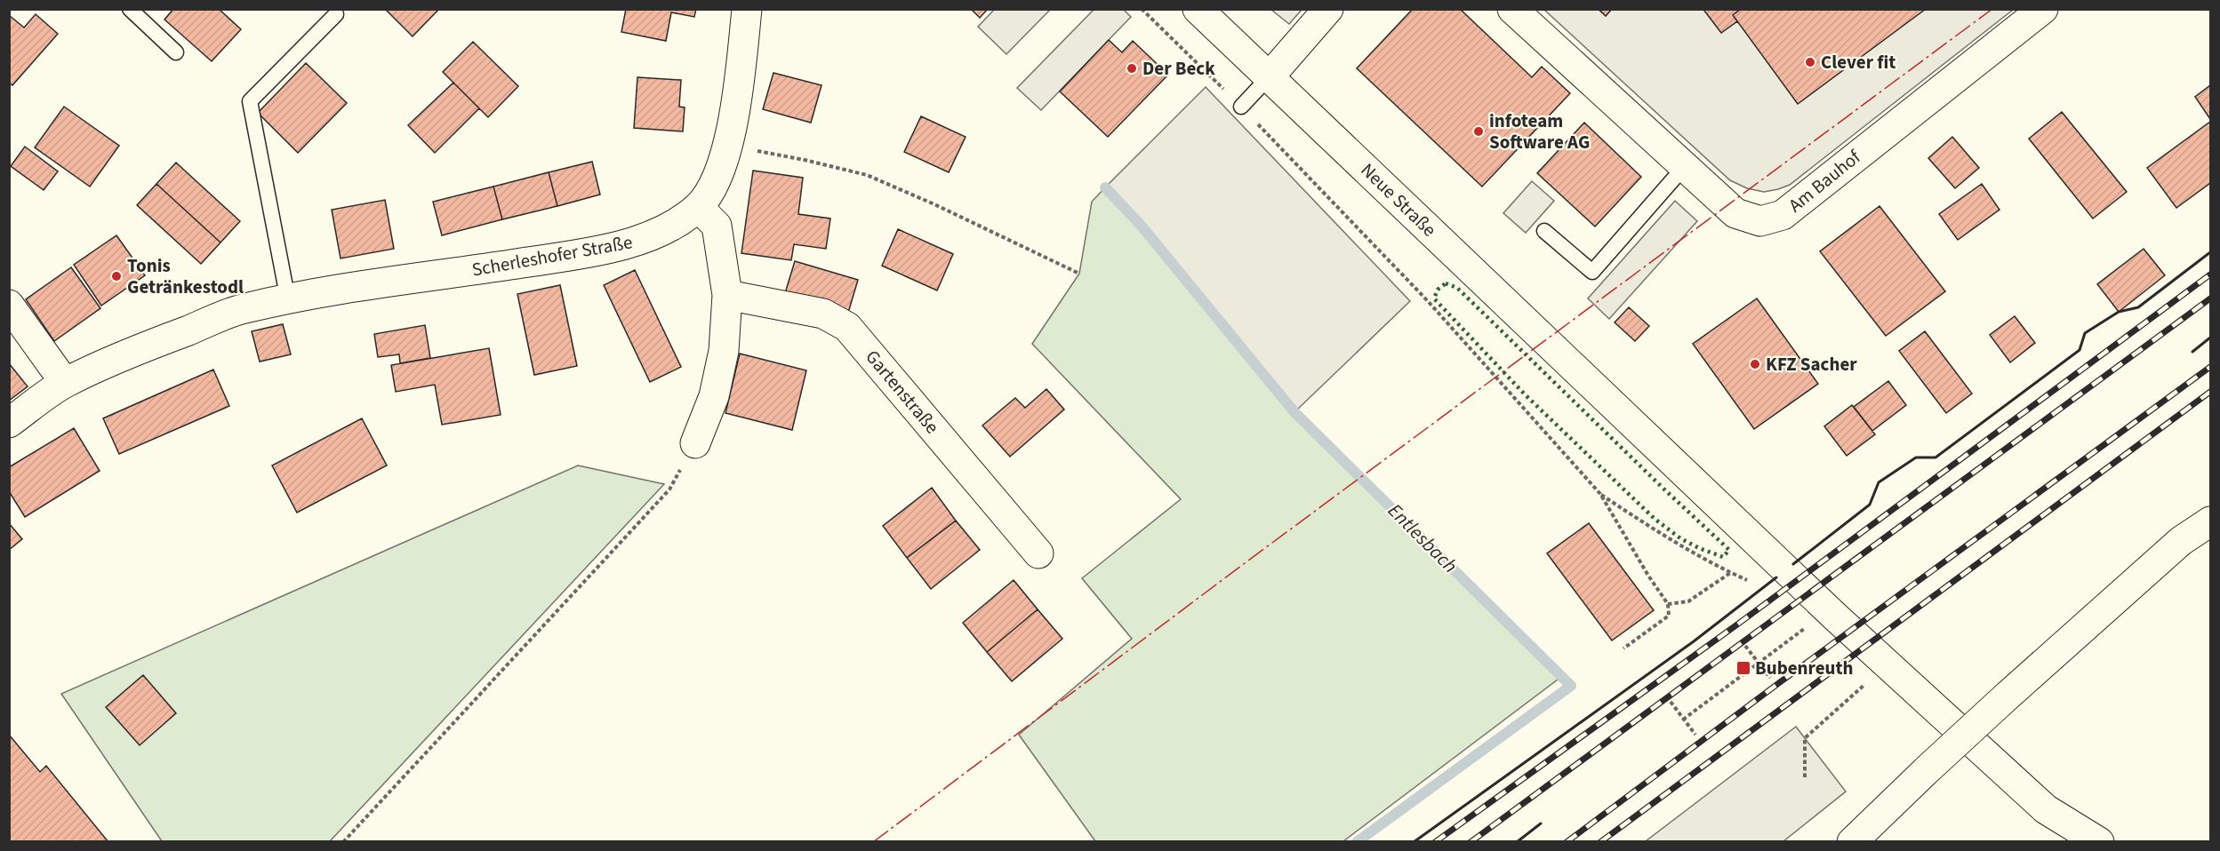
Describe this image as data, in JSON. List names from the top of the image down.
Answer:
{
  "streets": {
    "street": [
      "Am Bauhof",
      "Neue Straße",
      "Scherleshofer Straße",
      "Gartenstraße"
    ]
  },
  "water": ["Entlesbach"],
  "places": {
    "other": [
      "Clever fit",
      "Der Beck",
      "infoteam Software AG",
      "Tonis Getränkestodl",
      "KFZ Sacher"
    ],
    "transit": ["Bubenreuth"]
  }
}
